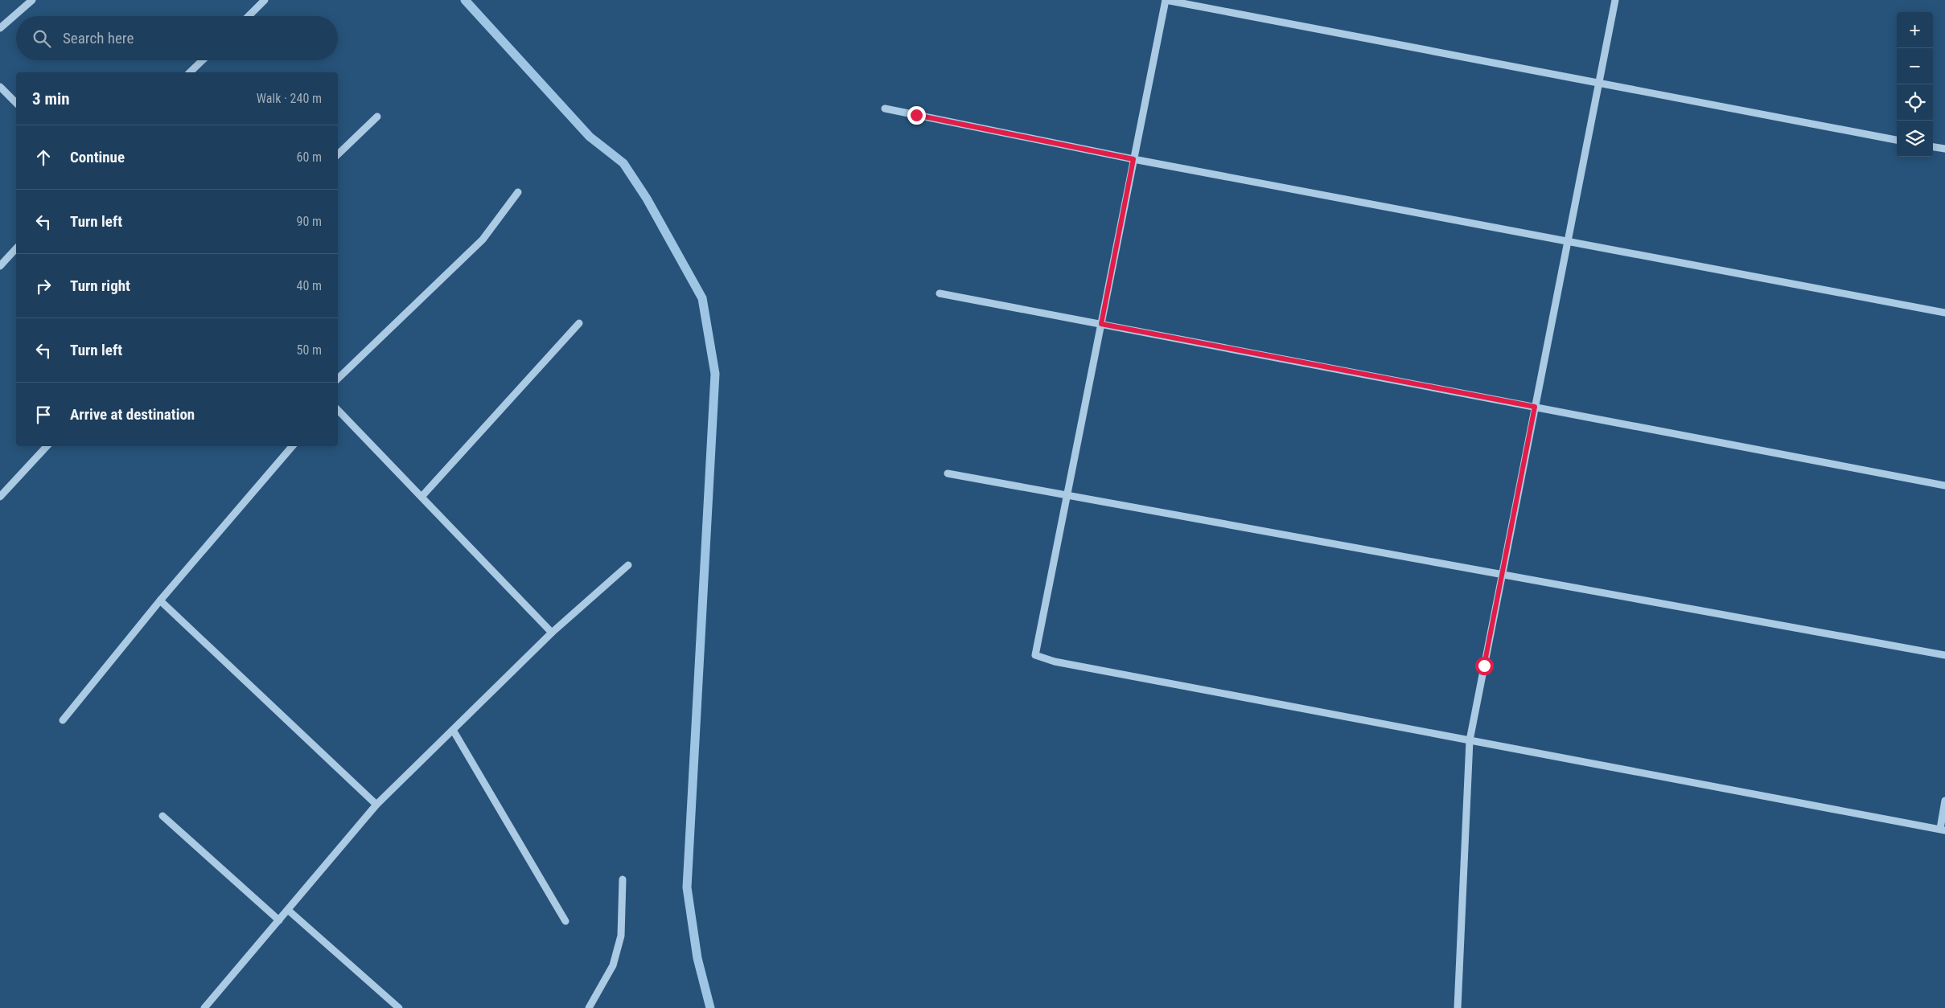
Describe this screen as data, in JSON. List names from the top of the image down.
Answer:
{
  "page": {
    "map_buttons": ["+", "−"],
    "search": "Search here",
    "heading": ["3 min", "Walk · 240 m"],
    "list": [
      ["Continue", "60 m"],
      ["Turn left", "90 m"],
      ["Turn right", "40 m"],
      ["Turn left", "50 m"],
      "Arrive at destination"
    ]
  }
}
